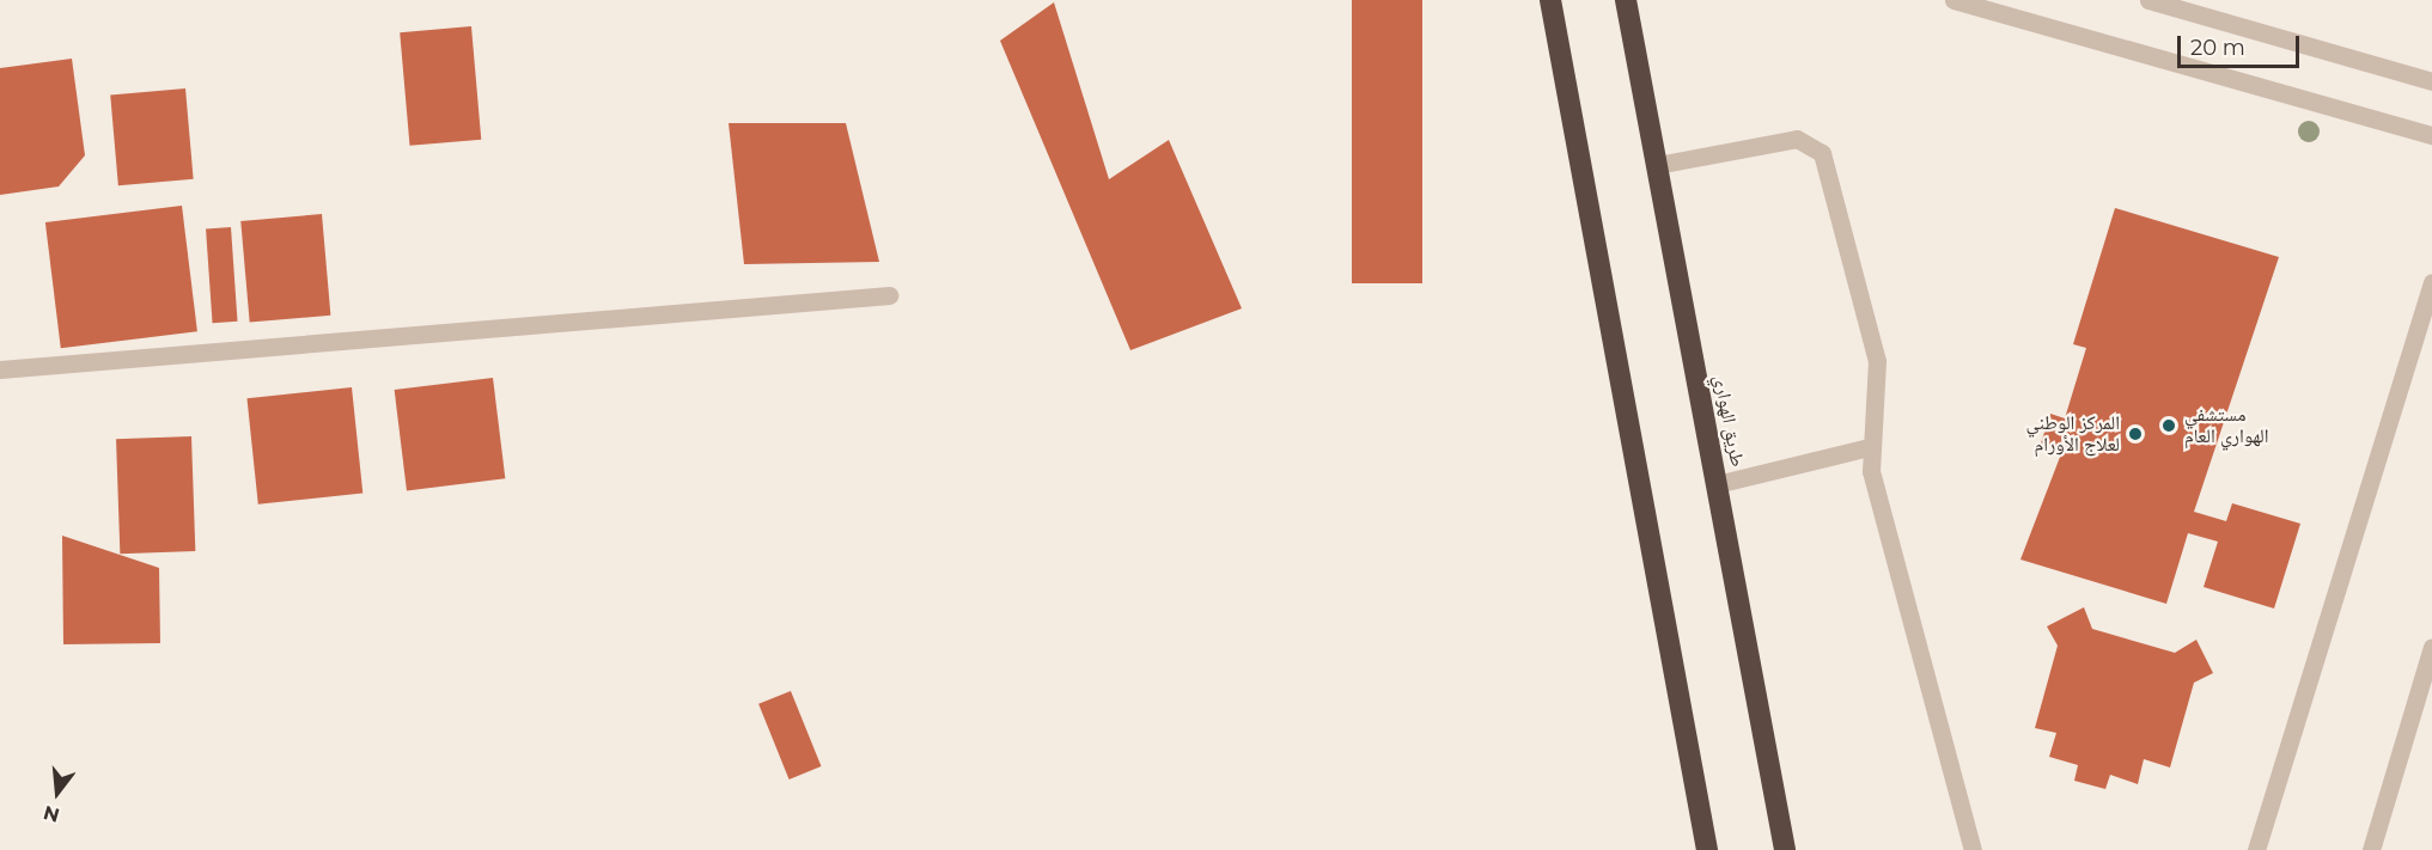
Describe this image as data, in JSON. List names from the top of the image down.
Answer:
{
  "streets": {
    "highway": ["طريق الهواري"]
  },
  "places": ["مستشفي الهواري العام", "المركز الوطني لعلاج الأورام"],
  "scale_bar": "20 m",
  "north": "bottom"
}
